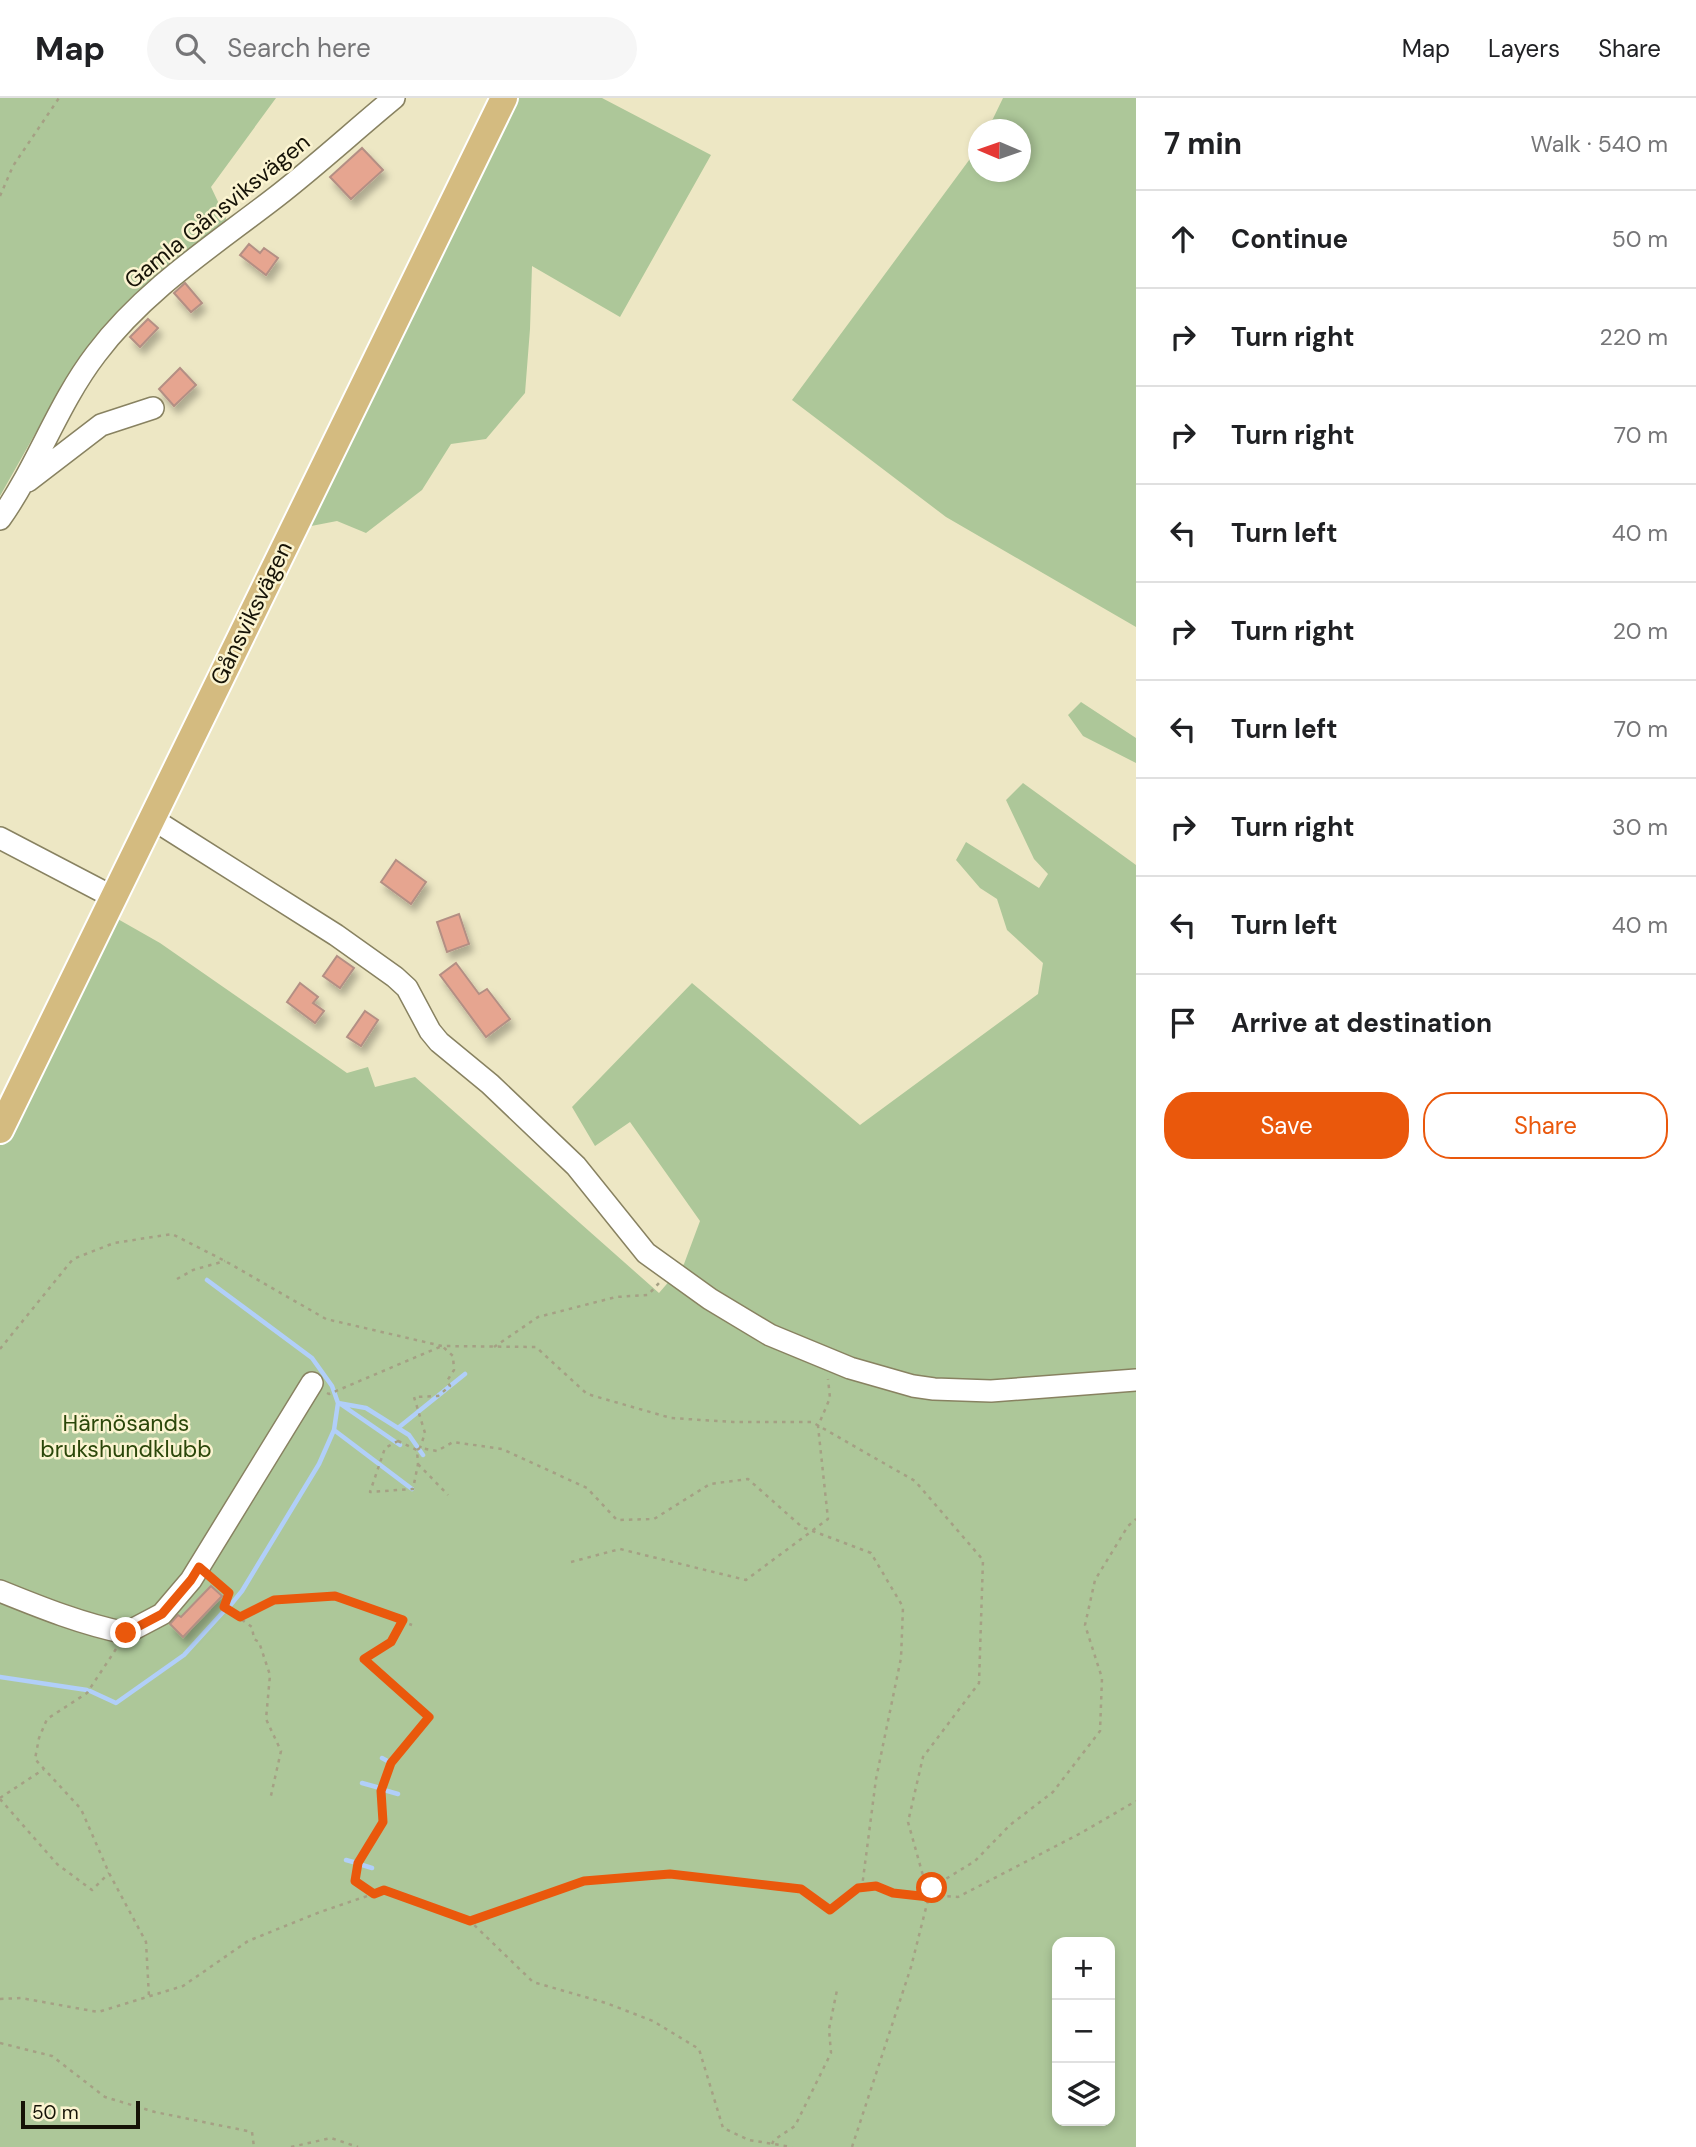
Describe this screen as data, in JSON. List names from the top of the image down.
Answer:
{
  "streets": {
    "main road": ["Gånsviksvägen"],
    "street": ["Gamla Gånsviksvägen"]
  },
  "parks": ["Härnösands brukshundklubb"],
  "scale_bar": "50 m",
  "north": "left",
  "page": {
    "header": "Map",
    "search": "Search here",
    "nav": ["Map", "Layers", "Share"],
    "heading": ["7 min", "Walk · 540 m"],
    "list": [
      ["Continue", "50 m"],
      ["Turn right", "220 m"],
      ["Turn right", "70 m"],
      ["Turn left", "40 m"],
      ["Turn right", "20 m"],
      ["Turn left", "70 m"],
      ["Turn right", "30 m"],
      ["Turn left", "40 m"],
      "Arrive at destination"
    ],
    "buttons": ["Save", "Share"],
    "map_buttons": ["+", "−"],
    "scale": "50 m"
  }
}
